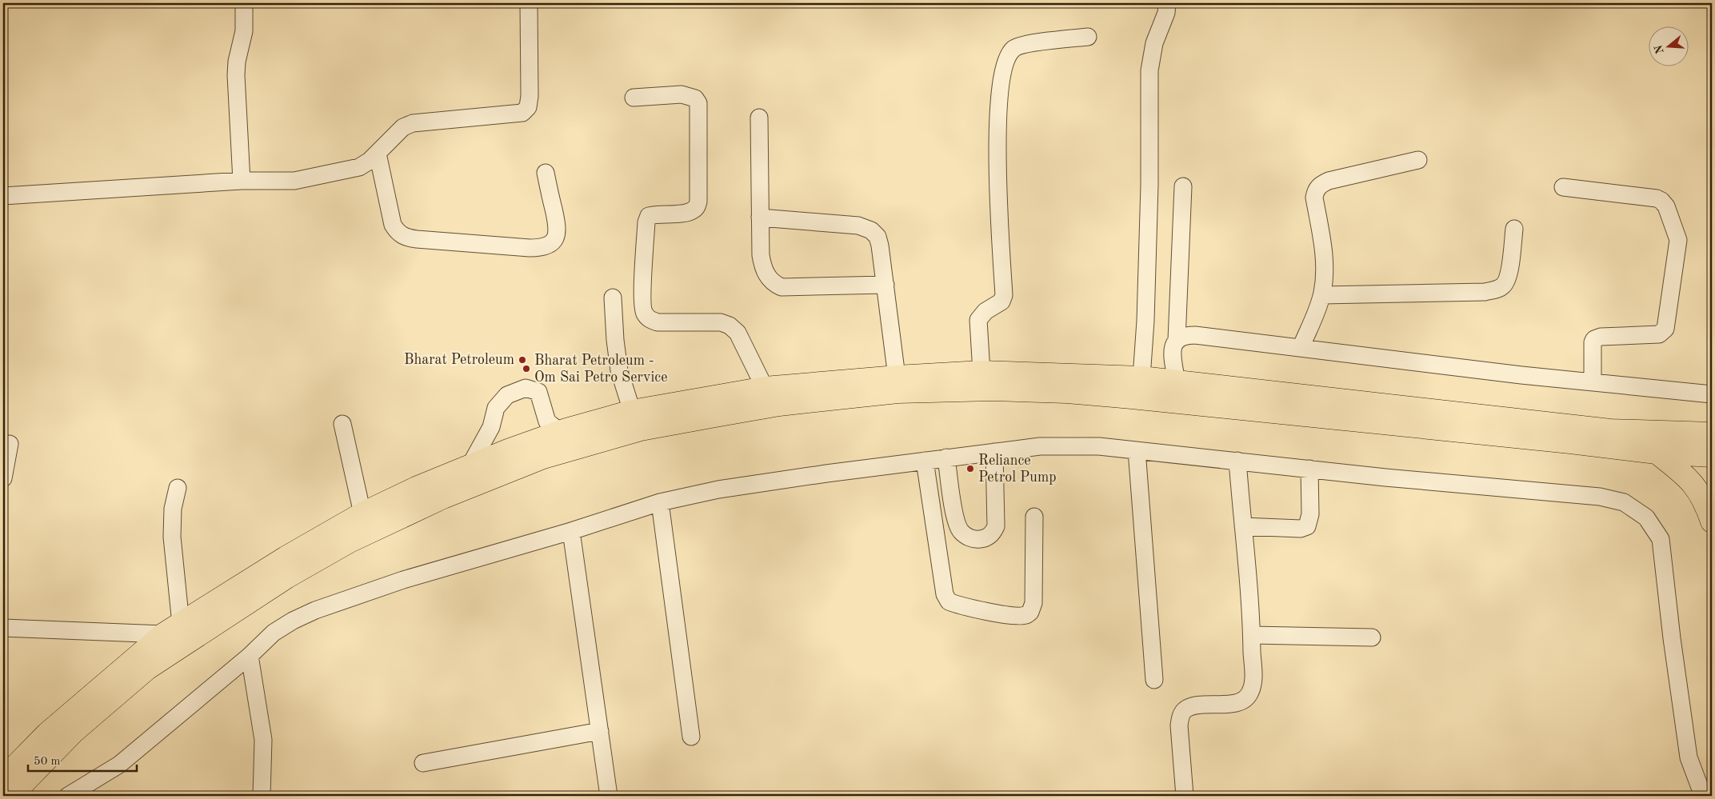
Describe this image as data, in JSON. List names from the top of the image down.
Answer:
{
  "places": ["Bharat Petroleum", "Bharat Petroleum - Om Sai Petro Service", "Reliance Petrol Pump"],
  "scale_bar": "50 m",
  "north": "left"
}
